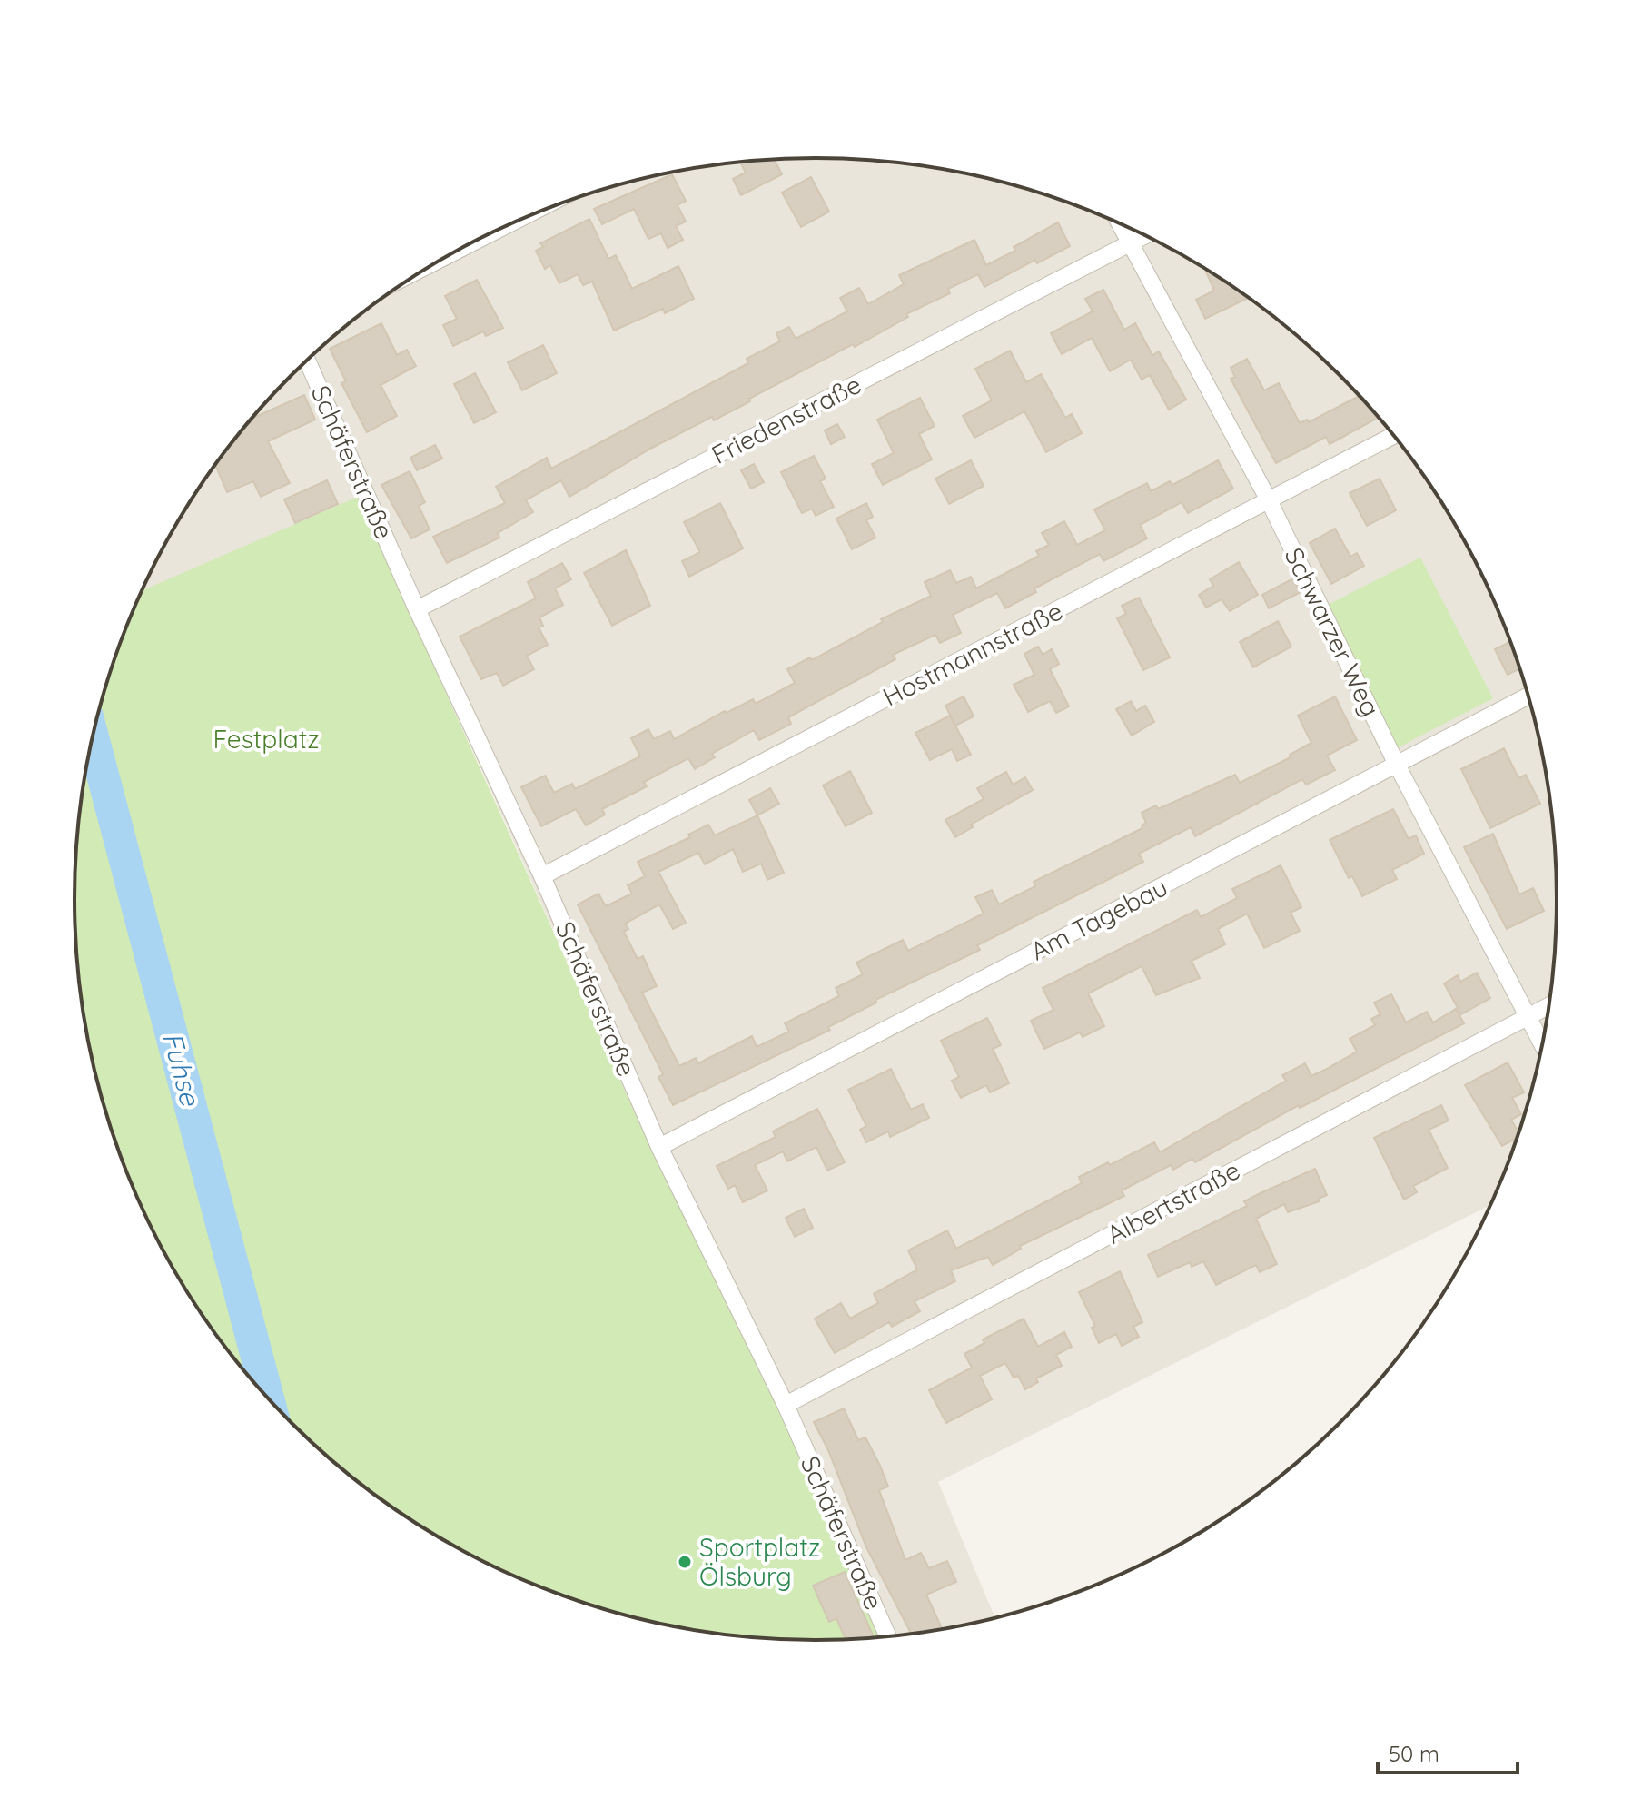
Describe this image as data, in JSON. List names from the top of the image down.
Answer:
{
  "streets": {
    "street": [
      "Friedenstraße",
      "Schäferstraße",
      "Schwarzer Weg",
      "Hostmannstraße",
      "Am Tagebau",
      "Albertstraße"
    ]
  },
  "crossings": [
    ["Friedenstraße", "Schäferstraße"],
    ["Friedenstraße", "Schwarzer Weg"],
    ["Schäferstraße", "Hostmannstraße"],
    ["Schäferstraße", "Am Tagebau"],
    ["Schäferstraße", "Albertstraße"],
    ["Schwarzer Weg", "Hostmannstraße"],
    ["Schwarzer Weg", "Am Tagebau"],
    ["Schwarzer Weg", "Albertstraße"]
  ],
  "water": ["Fuhse"],
  "parks": ["Festplatz"],
  "places": ["Sportplatz Ölsburg"],
  "scale_bar": "50 m"
}
